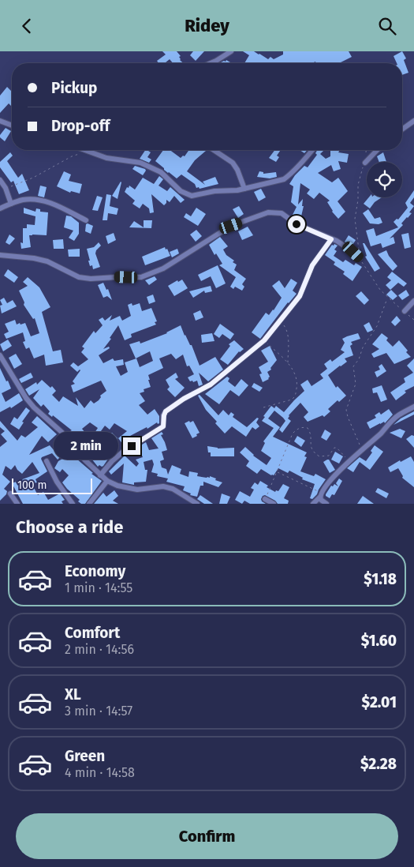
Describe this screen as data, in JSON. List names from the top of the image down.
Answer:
{
  "scale_bar": "100 m",
  "page": {
    "header": "Ridey",
    "banner": ["Pickup", "Drop-off"],
    "bubble": "2 min",
    "scale": "100 m",
    "heading": "Choose a ride",
    "list": [
      {
        "name": "Economy",
        "note": "1 min · 14:55",
        "value": "$1.18"
      },
      {
        "name": "Comfort",
        "note": "2 min · 14:56",
        "value": "$1.60"
      },
      {
        "name": "XL",
        "note": "3 min · 14:57",
        "value": "$2.01"
      },
      {
        "name": "Green",
        "note": "4 min · 14:58",
        "value": "$2.28"
      }
    ],
    "buttons": "Confirm"
  }
}
